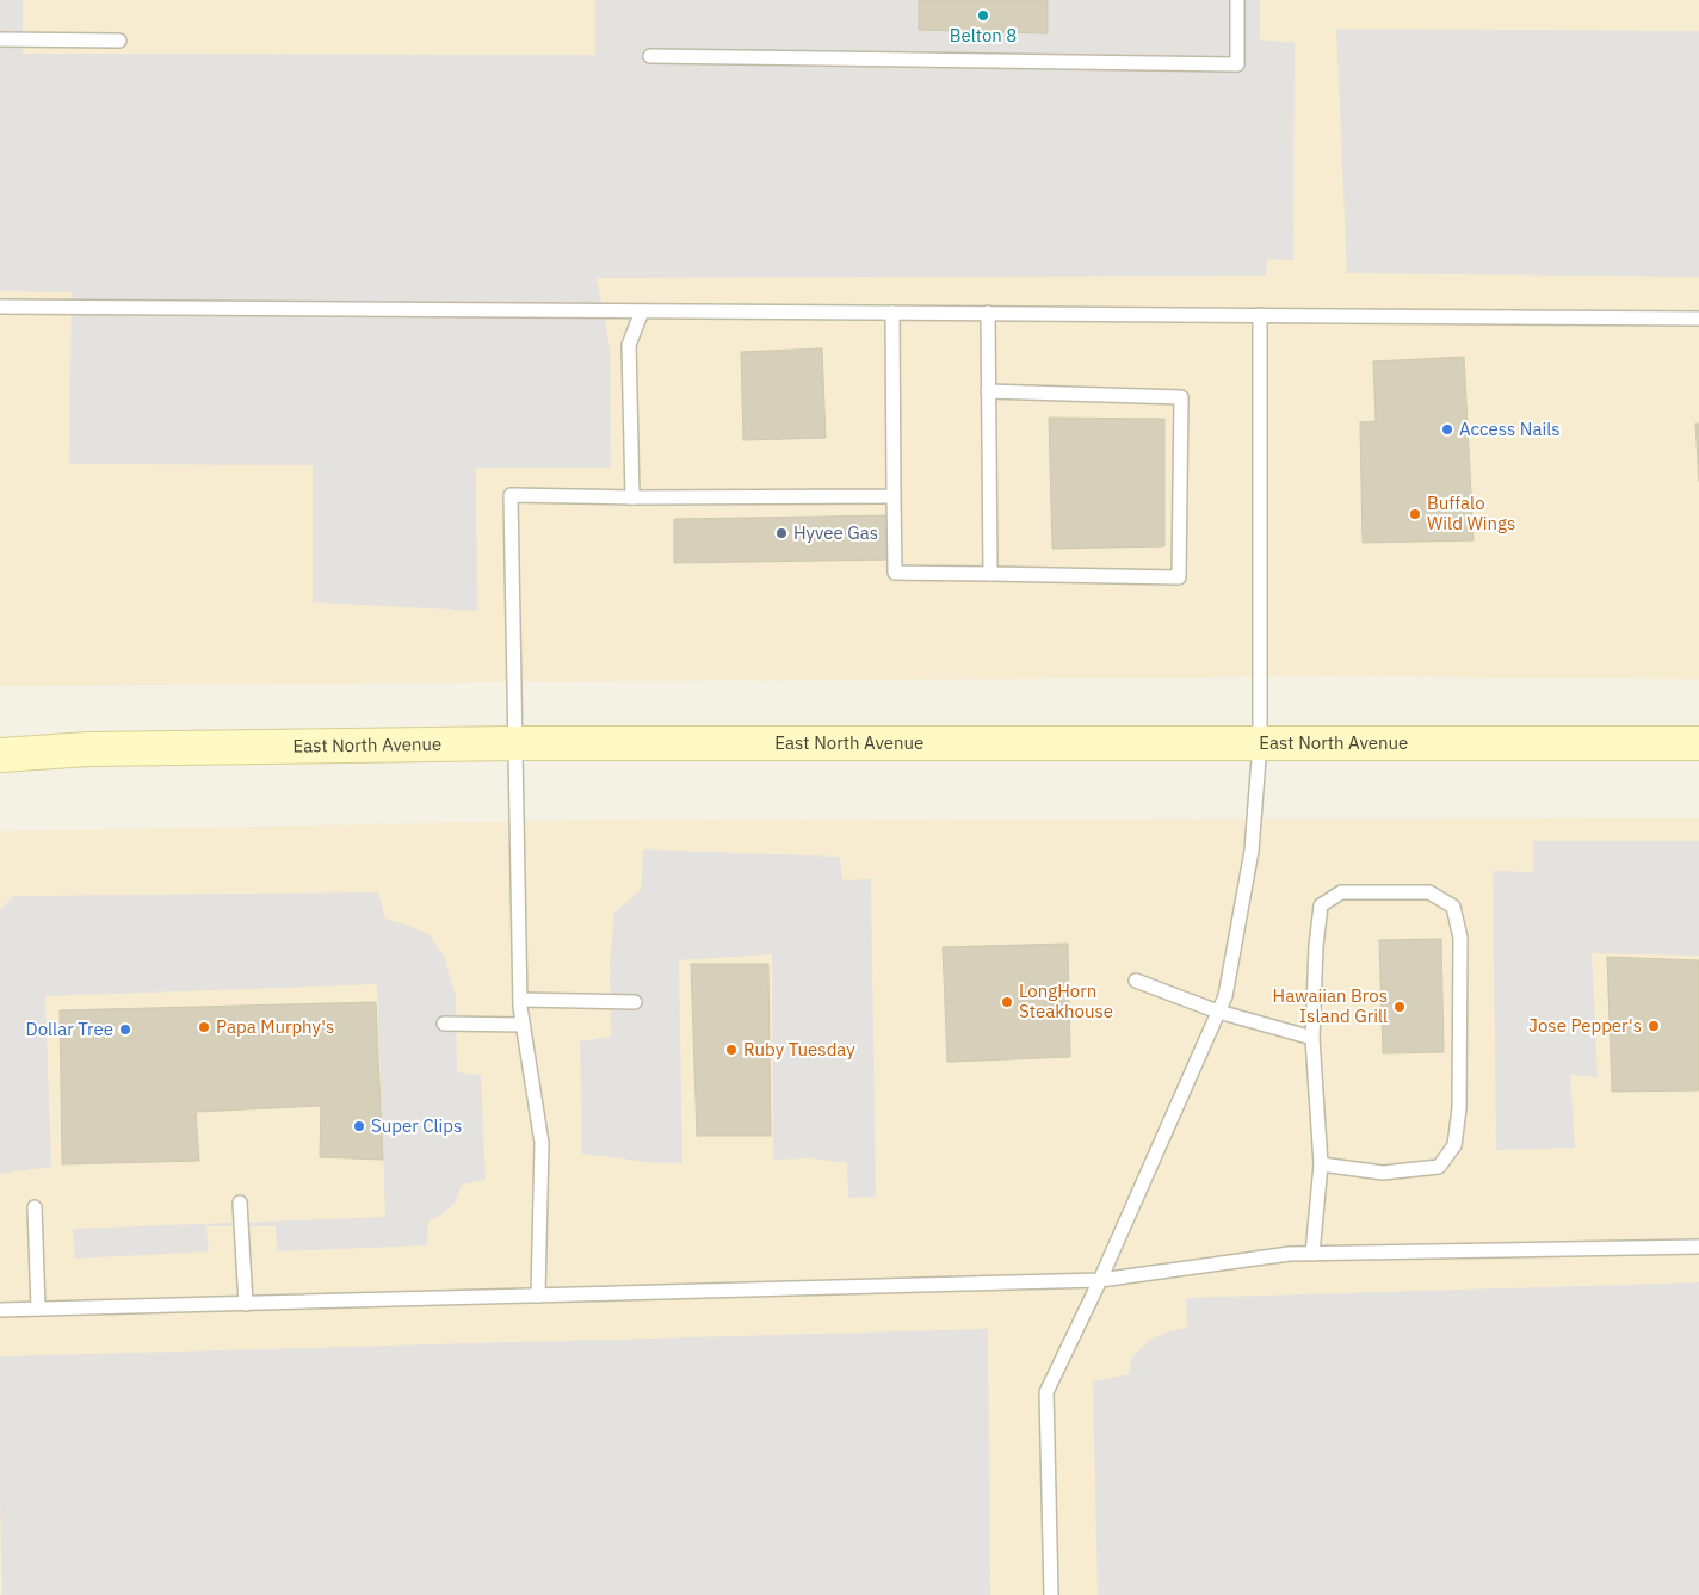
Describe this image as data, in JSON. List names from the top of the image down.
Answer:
{
  "streets": {
    "main road": ["East North Avenue"]
  },
  "places": [
    "Belton 8",
    "Access Nails",
    "Buffalo Wild Wings",
    "Hyvee Gas",
    "LongHorn Steakhouse",
    "Hawaiian Bros Island Grill",
    "Jose Pepper's",
    "Papa Murphy's",
    "Dollar Tree",
    "Ruby Tuesday",
    "Super Clips"
  ]
}
